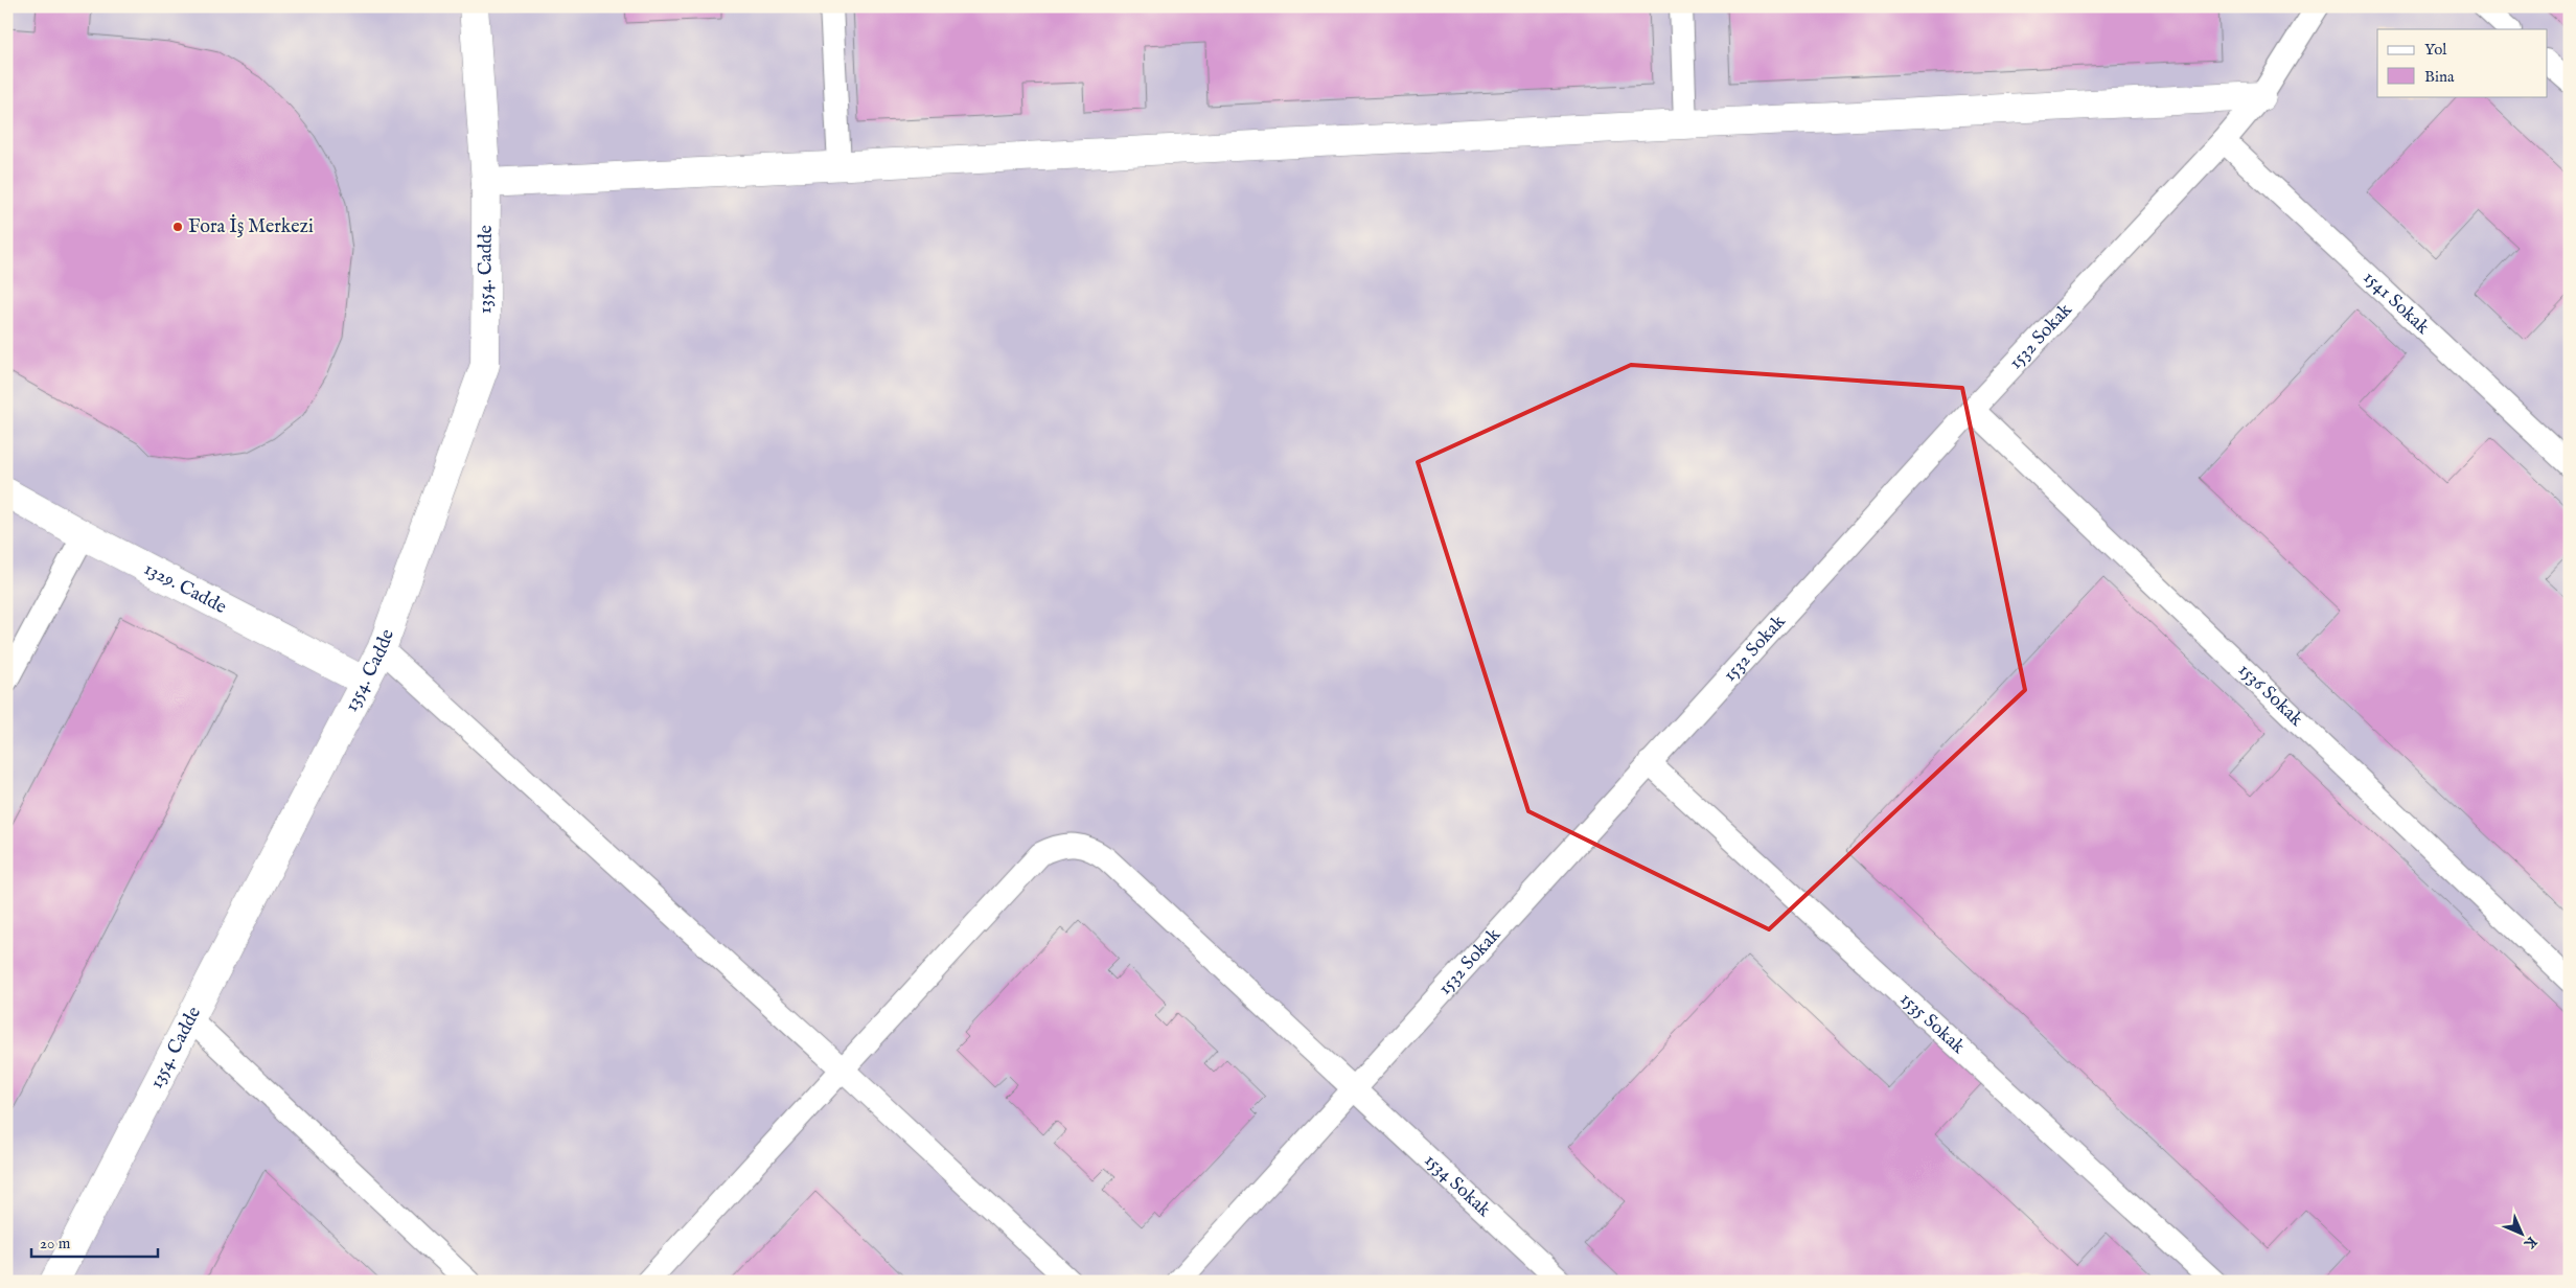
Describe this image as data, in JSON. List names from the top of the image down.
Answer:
{
  "streets": {
    "street": ["1354. Cadde", "1329. Cadde"],
    "lane": [
      "1541 Sokak",
      "1532 Sokak",
      "1536 Sokak",
      "1535 Sokak",
      "1534 Sokak"
    ]
  },
  "crossings": [
    ["1354. Cadde", "1329. Cadde"],
    ["1541 Sokak", "1532 Sokak"],
    ["1532 Sokak", "1536 Sokak"],
    ["1532 Sokak", "1535 Sokak"],
    ["1532 Sokak", "1534 Sokak"]
  ],
  "places": ["Fora İş Merkezi"],
  "legend": ["Yol", "Bina"],
  "scale_bar": "20 m",
  "north": "bottom right"
}
